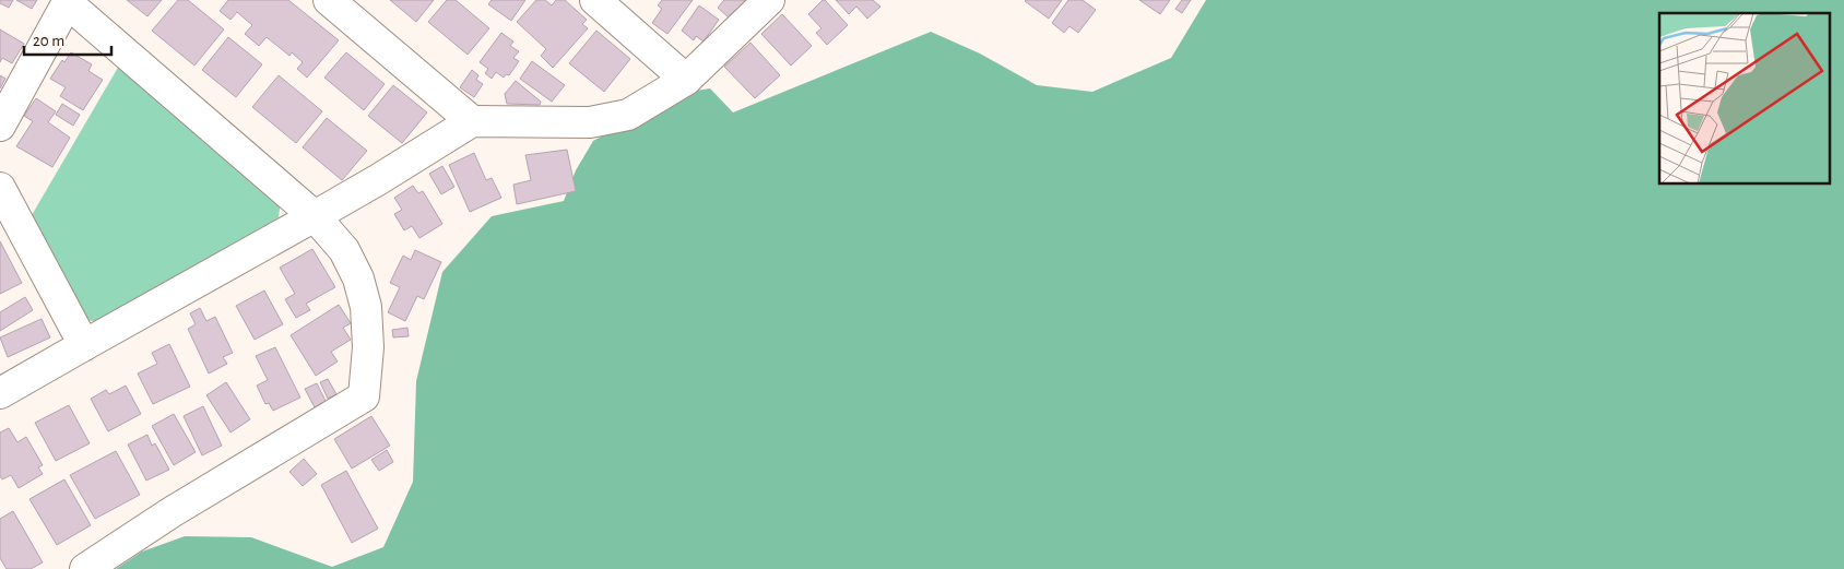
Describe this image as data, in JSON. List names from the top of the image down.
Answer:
{
  "scale_bar": "20 m"
}
